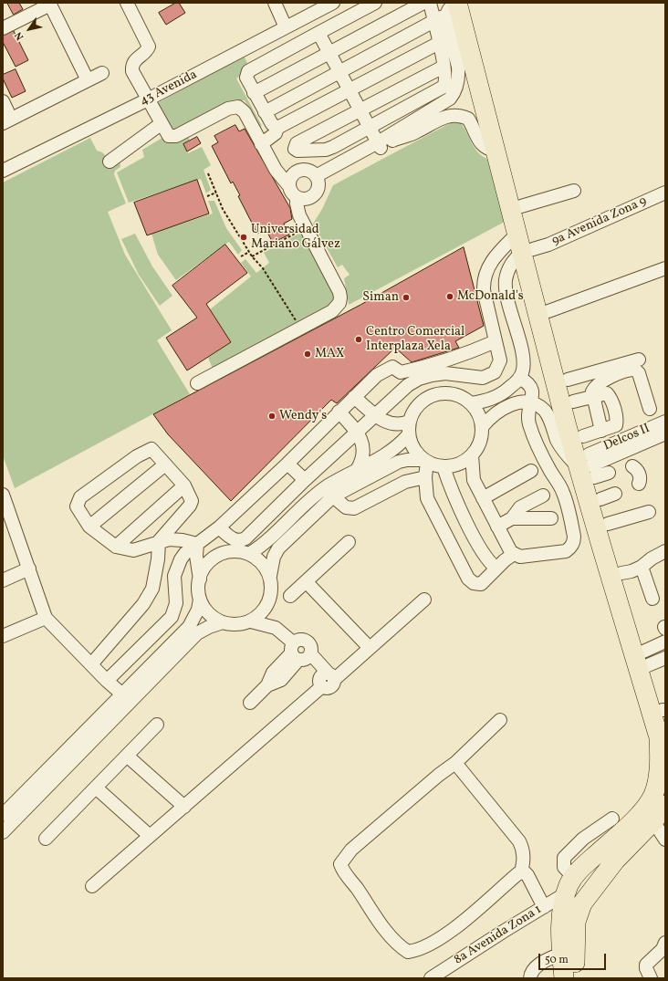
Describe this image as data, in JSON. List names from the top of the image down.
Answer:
{
  "streets": {
    "street": [
      "43 Avenida",
      "9a Avenida Zona 9",
      "Delcos II",
      "8a Avenida Zona 1"
    ]
  },
  "places": [
    "Universidad Mariano Gálvez",
    "McDonald's",
    "Siman",
    "Centro Comercial Interplaza Xela",
    "MAX",
    "Wendy's"
  ],
  "scale_bar": "50 m",
  "north": "bottom left"
}
